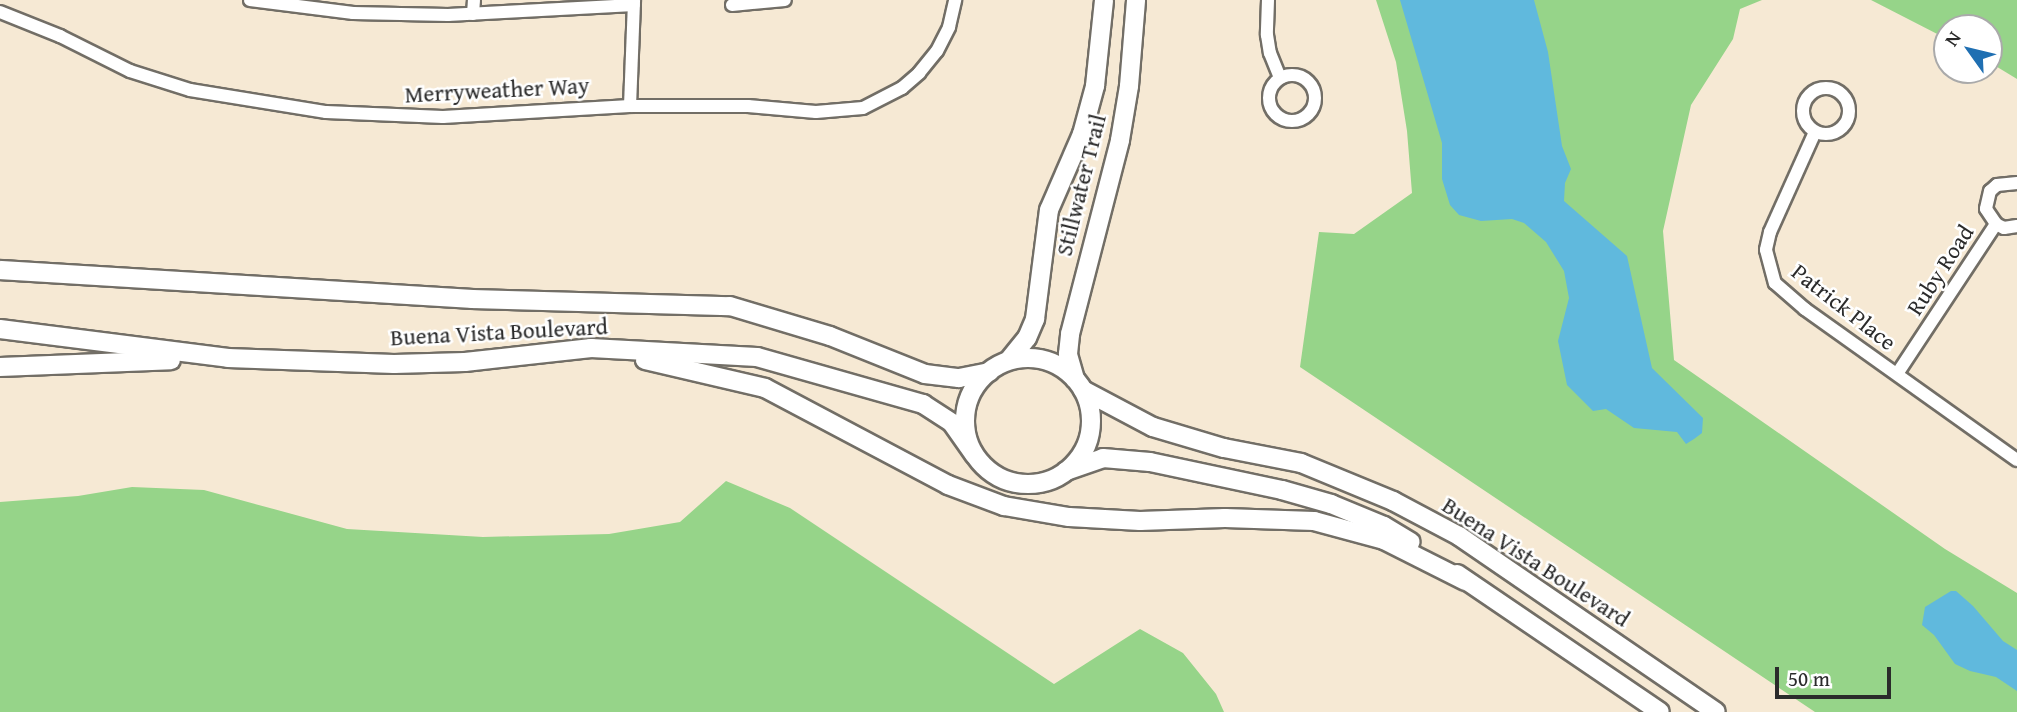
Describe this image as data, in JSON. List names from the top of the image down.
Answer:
{
  "streets": {
    "main road": ["Stillwater Trail", "Buena Vista Boulevard"],
    "street": ["Merryweather Way", "Ruby Road", "Patrick Place"]
  },
  "crossings": [
    ["Stillwater Trail", "Buena Vista Boulevard"],
    ["Ruby Road", "Patrick Place"]
  ],
  "scale_bar": "50 m",
  "north": "top left"
}
